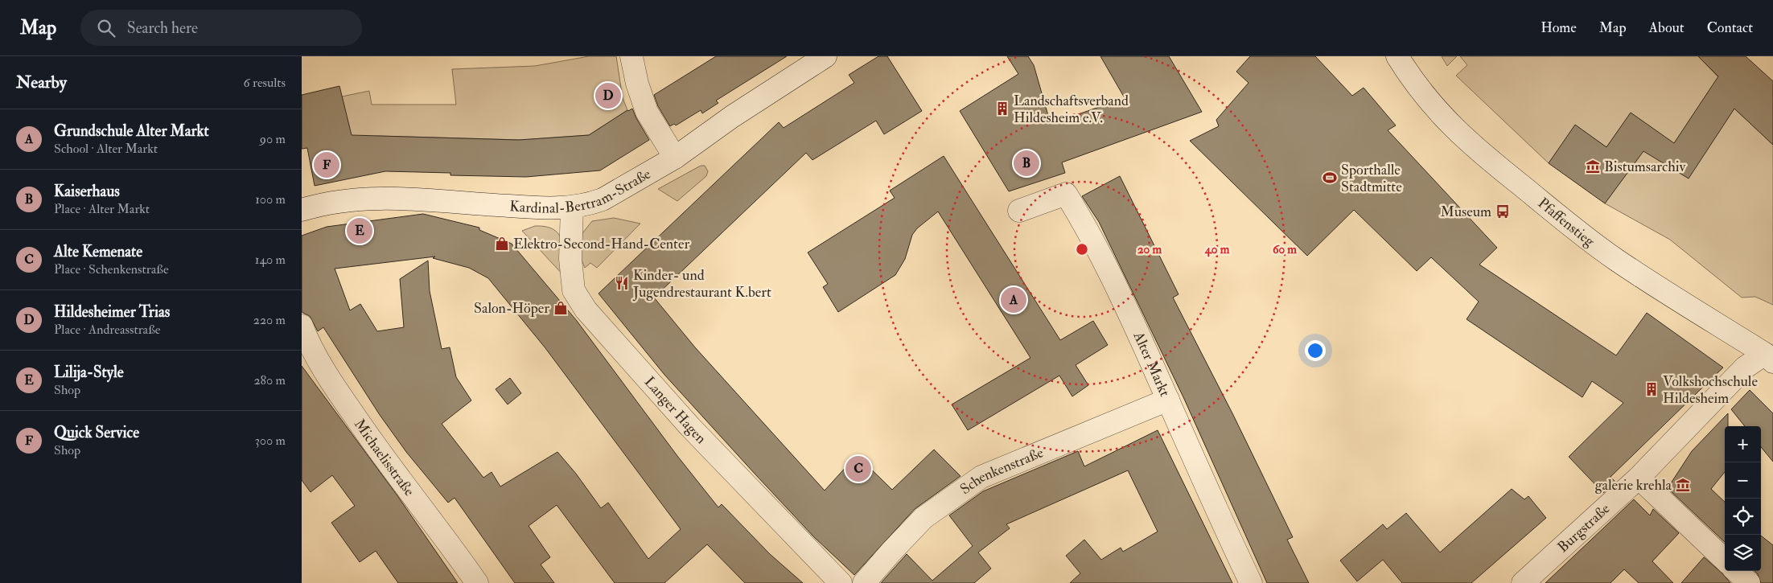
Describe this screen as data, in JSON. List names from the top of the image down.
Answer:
{
  "streets": {
    "street": [
      "Kardinal-Bertram-Straße",
      "Pfaffenstieg",
      "Alter Markt",
      "Langer Hagen",
      "Michaelisstraße",
      "Schenkenstraße",
      "Burgstraße"
    ]
  },
  "crossings": [
    ["Kardinal-Bertram-Straße", "Langer Hagen"],
    ["Pfaffenstieg", "Burgstraße"],
    ["Alter Markt", "Schenkenstraße"]
  ],
  "places": {
    "building": ["Landschaftsverband Hildesheim e.V.", "Volkshochschule Hildesheim"],
    "museum": ["Bistumsarchiv", "galerie krehla"],
    "sports": ["Sporthalle Stadtmitte"],
    "bus stop": ["Museum"],
    "shop": ["Elektro-Second-Hand-Center", "Salon-Höper"],
    "restaurant": ["Kinder- und Jugendrestaurant K.bert"]
  },
  "page": {
    "header": "Map",
    "search": "Search here",
    "nav": [
      "Home",
      "Map",
      "About",
      "Contact"
    ],
    "heading": ["Nearby", "6 results"],
    "pins": [
      "D",
      "B",
      "F",
      "E",
      "A",
      "C"
    ],
    "list": [
      {
        "mark": "A",
        "name": "Grundschule Alter Markt",
        "note": "School · Alter Markt",
        "value": "90 m"
      },
      {
        "mark": "B",
        "name": "Kaiserhaus",
        "note": "Place · Alter Markt",
        "value": "100 m"
      },
      {
        "mark": "C",
        "name": "Alte Kemenate",
        "note": "Place · Schenkenstraße",
        "value": "140 m"
      },
      {
        "mark": "D",
        "name": "Hildesheimer Trias",
        "note": "Place · Andreasstraße",
        "value": "220 m"
      },
      {
        "mark": "E",
        "name": "Lilija-Style",
        "note": "Shop",
        "value": "280 m"
      },
      {
        "mark": "F",
        "name": "Quick Service",
        "note": "Shop",
        "value": "300 m"
      }
    ],
    "map_buttons": ["+", "−"]
  },
  "rings": ["20 m", "40 m", "60 m"]
}
